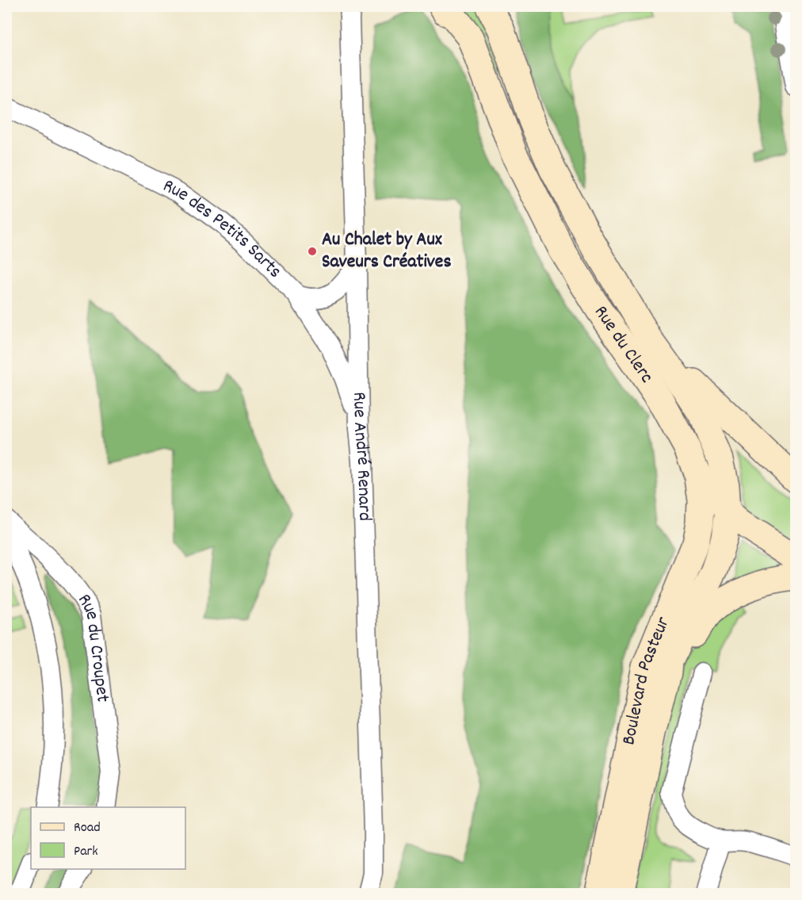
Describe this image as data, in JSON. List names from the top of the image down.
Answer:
{
  "streets": {
    "street": [
      "Rue des Petits Sarts",
      "Rue du Clerc",
      "Rue André Renard",
      "Rue du Croupet",
      "Boulevard Pasteur"
    ]
  },
  "crossings": [
    ["Rue des Petits Sarts", "Rue André Renard"],
    ["Rue du Clerc", "Boulevard Pasteur"]
  ],
  "places": ["Au Chalet by Aux Saveurs Créatives"],
  "legend": ["Road", "Park"]
}
